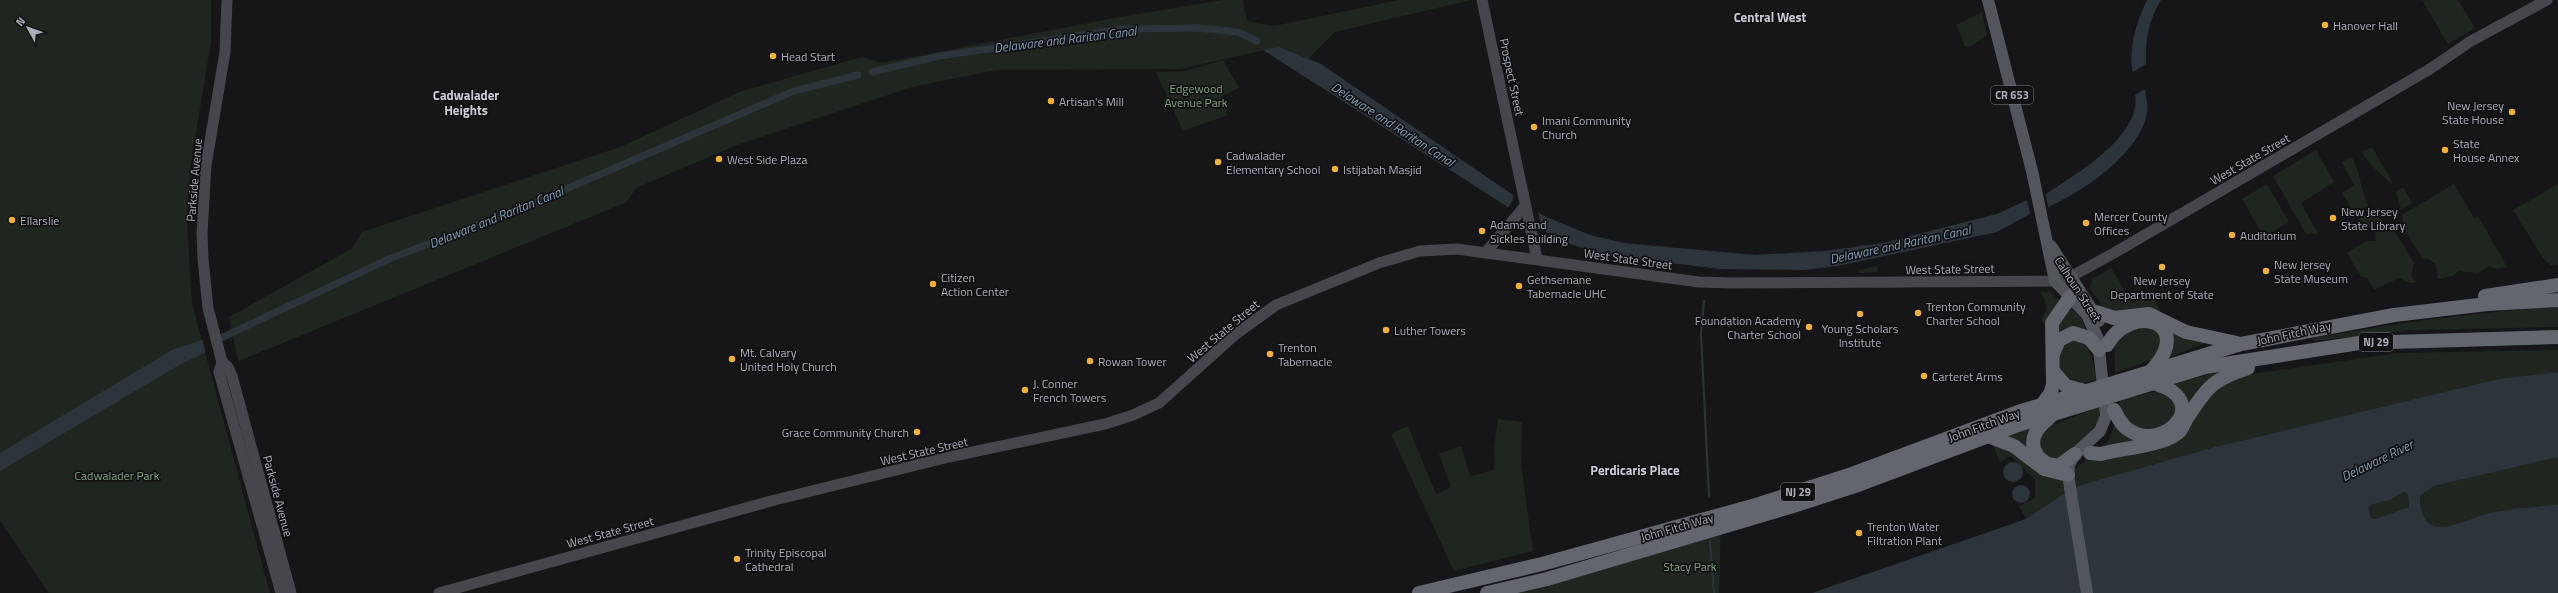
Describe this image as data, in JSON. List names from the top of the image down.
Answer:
{
  "streets": {
    "highway": ["John Fitch Way", "NJ 29"],
    "main road": ["CR 653", "Calhoun Street"],
    "street": ["Prospect Street", "West State Street", "Parkside Avenue"]
  },
  "crossings": [
    ["Prospect Street", "West State Street"],
    ["West State Street", "Calhoun Street"]
  ],
  "districts": ["Central West", "Cadwalader Heights", "Perdicaris Place"],
  "water": ["Delaware and Raritan Canal", "Delaware River"],
  "parks": ["Edgewood Avenue Park", "Cadwalader Park", "Stacy Park"],
  "places": [
    "Hanover Hall",
    "Head Start",
    "Artisan's Mill",
    "New Jersey State House",
    "Imani Community Church",
    "State House Annex",
    "West Side Plaza",
    "Cadwalader Elementary School",
    "Istijabah Masjid",
    "New Jersey State Library",
    "Ellarslie",
    "Mercer County Offices",
    "Adams and Sickles Building",
    "Auditorium",
    "New Jersey Department of State",
    "New Jersey State Museum",
    "Citizen Action Center",
    "Gethsemane Tabernacle UHC",
    "Trenton Community Charter School",
    "Young Scholars Institute",
    "Foundation Academy Charter School",
    "Luther Towers",
    "Trenton Tabernacle",
    "Mt. Calvary United Holy Church",
    "Rowan Tower",
    "Carteret Arms",
    "J. Conner French Towers",
    "Grace Community Church",
    "Trenton Water Filtration Plant",
    "Trinity Episcopal Cathedral"
  ],
  "north": "top left"
}
